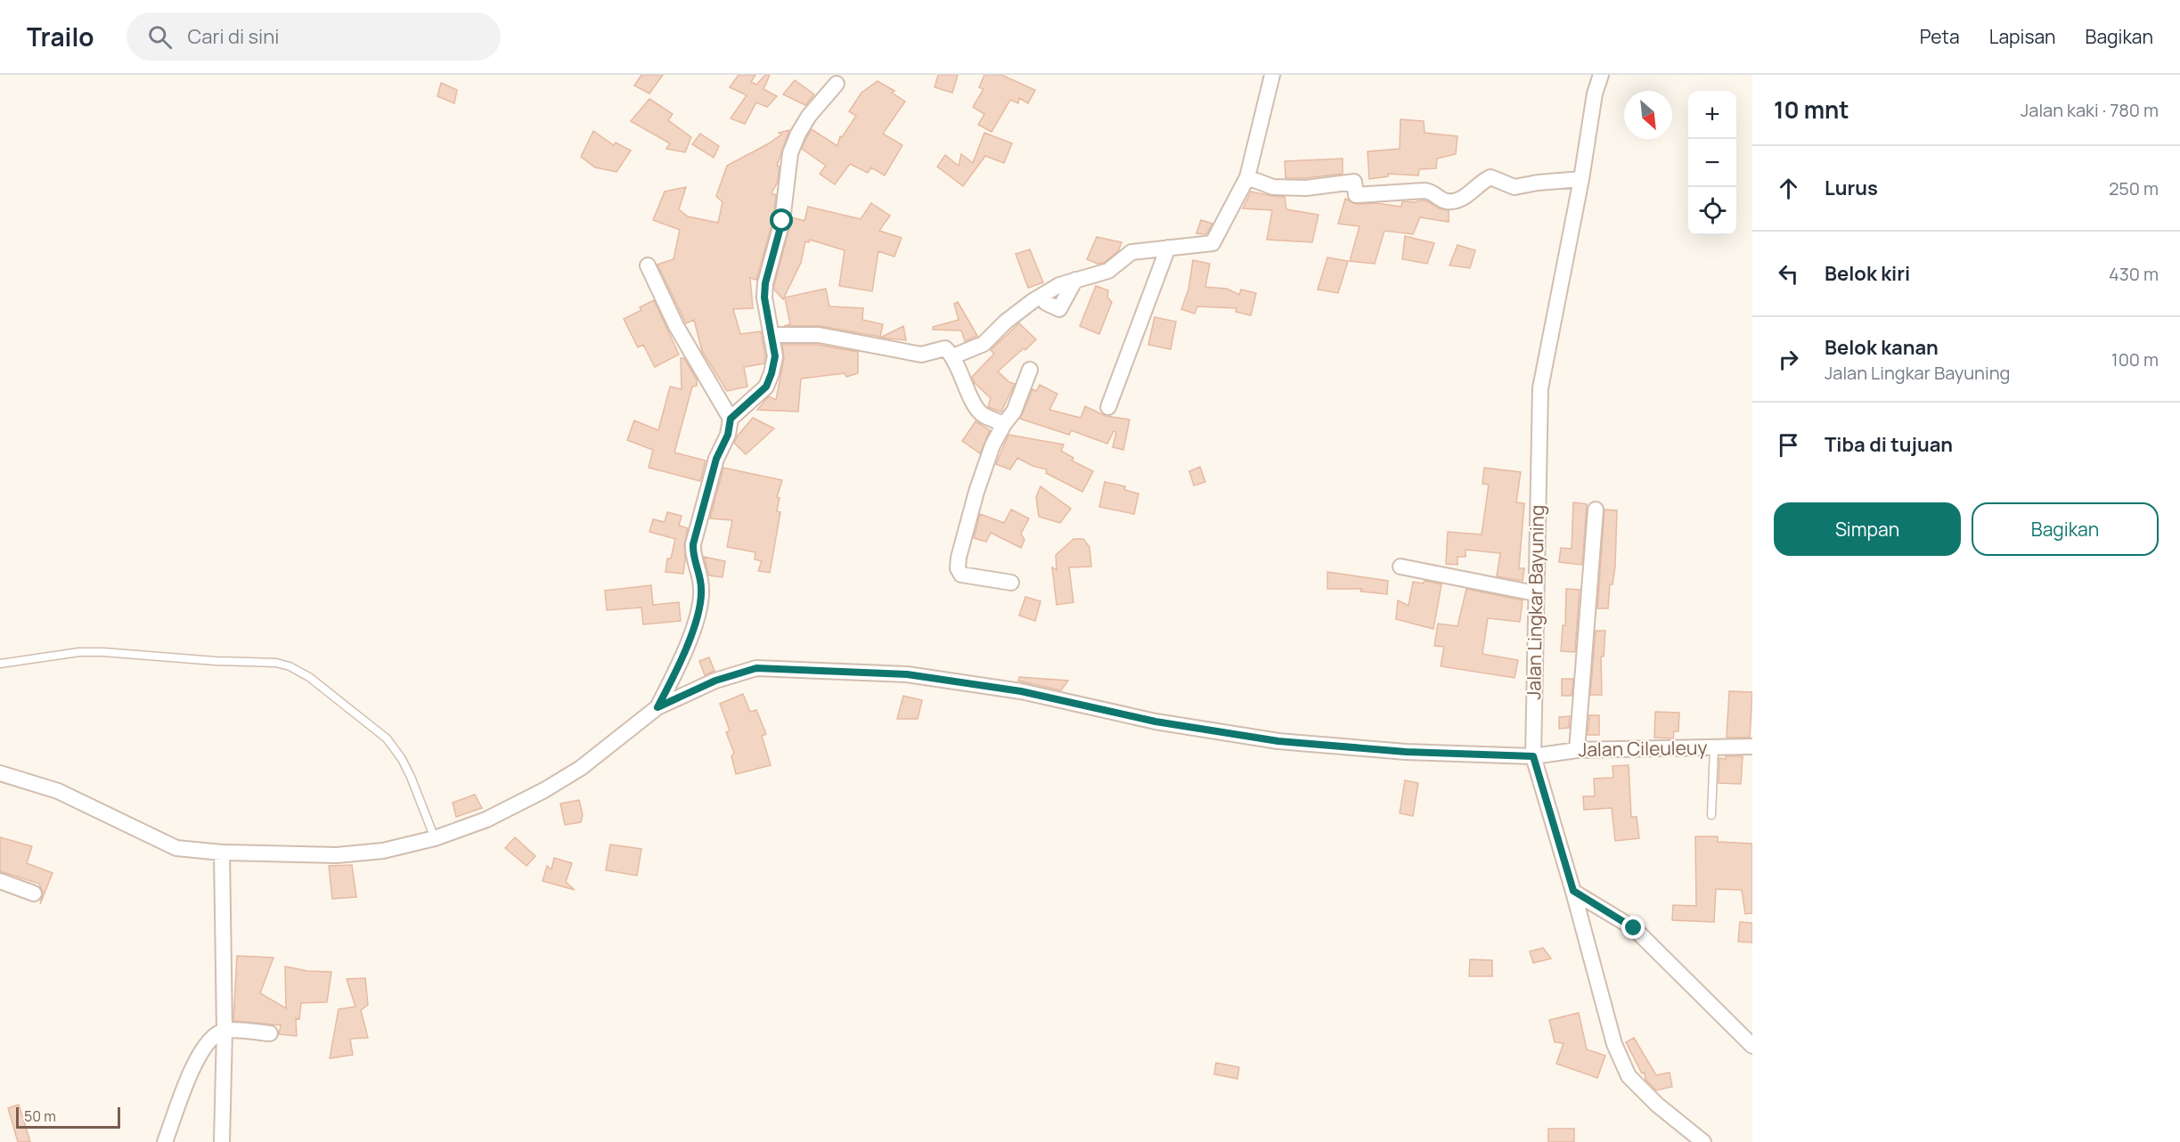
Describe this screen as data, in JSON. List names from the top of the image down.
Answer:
{
  "streets": {
    "street": ["Jalan Lingkar Bayuning", "Jalan Cileuleuy"]
  },
  "crossings": [
    ["Jalan Lingkar Bayuning", "Jalan Cileuleuy"]
  ],
  "scale_bar": "50 m",
  "north": "bottom right",
  "page": {
    "header": "Trailo",
    "search": "Cari di sini",
    "nav": ["Peta", "Lapisan", "Bagikan"],
    "heading": ["10 mnt", "Jalan kaki · 780 m"],
    "map_buttons": ["+", "−"],
    "list": [
      ["Lurus", "250 m"],
      ["Belok kiri", "430 m"],
      ["Belok kanan", "Jalan Lingkar Bayuning", "100 m"],
      "Tiba di tujuan"
    ],
    "buttons": ["Simpan", "Bagikan"],
    "scale": "50 m"
  }
}
